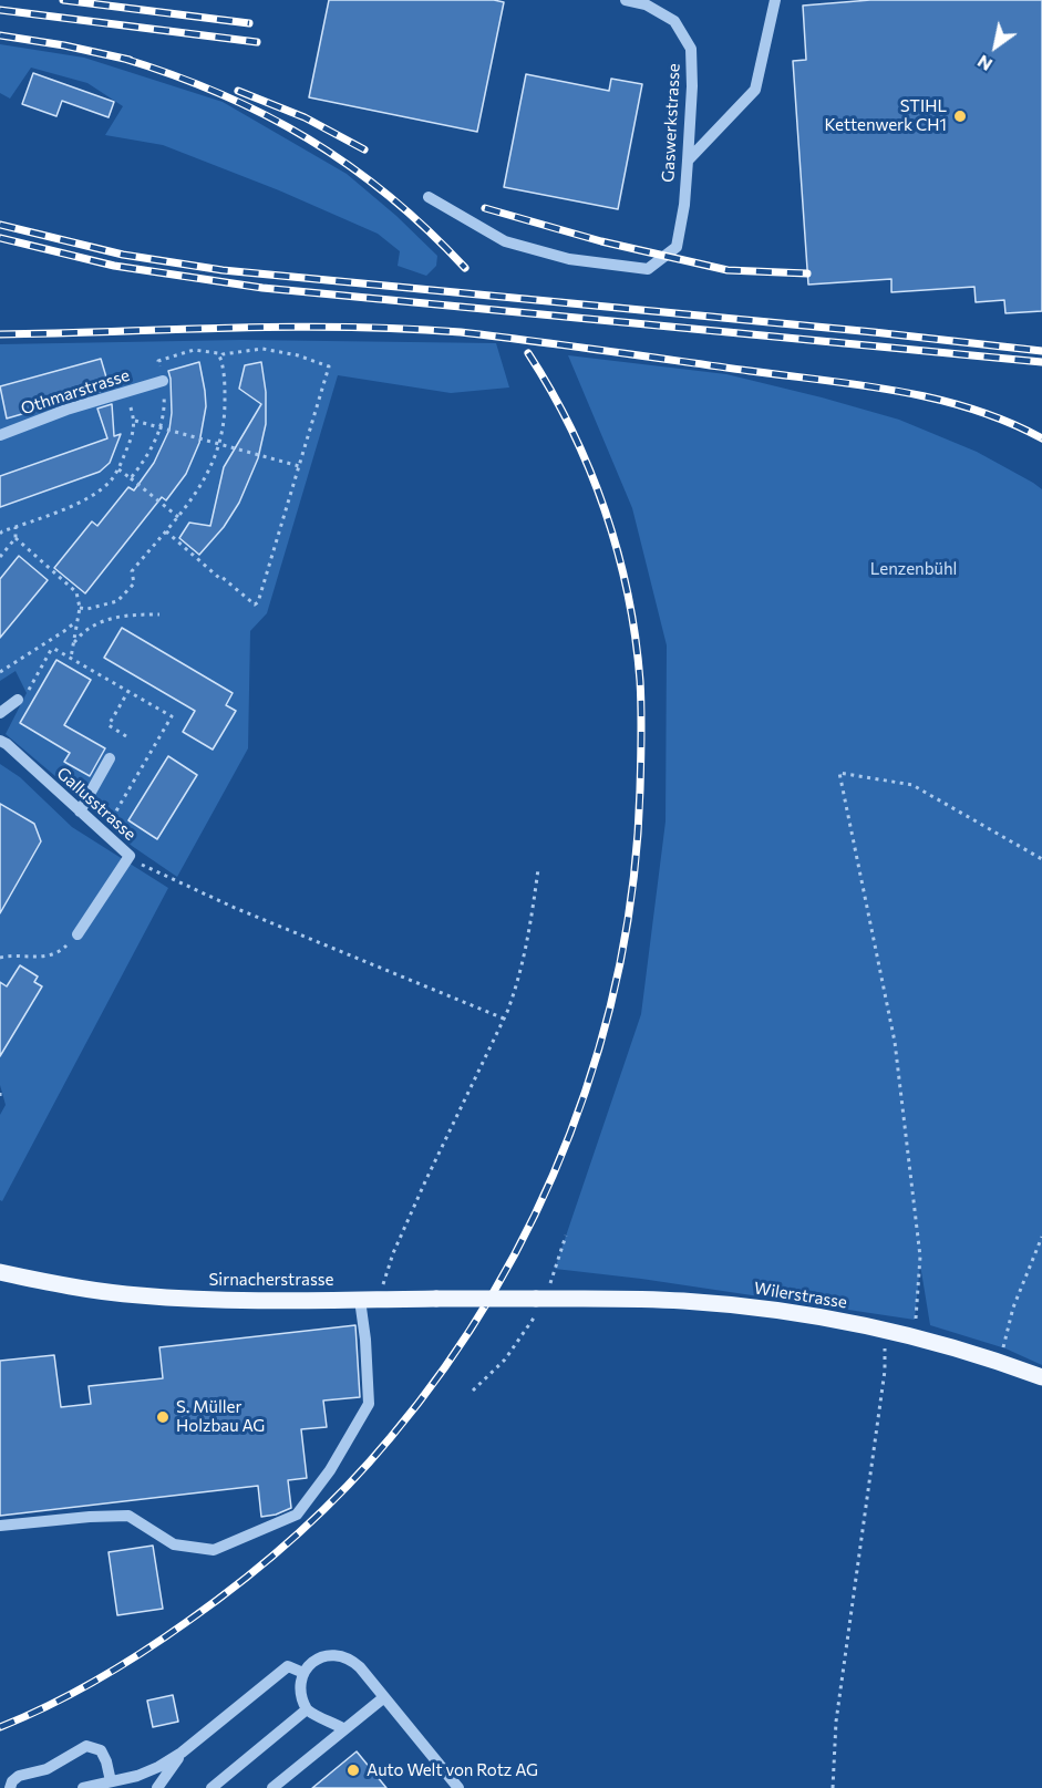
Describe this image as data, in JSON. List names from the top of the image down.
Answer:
{
  "streets": {
    "main road": ["Sirnacherstrasse", "Wilerstrasse"],
    "street": ["Gaswerkstrasse", "Othmarstrasse", "Gallusstrasse"]
  },
  "crossings": [
    ["Sirnacherstrasse", "Wilerstrasse"]
  ],
  "parks": ["Lenzenbühl"],
  "places": ["STIHL Kettenwerk CH1", "S. Müller Holzbau AG", "Auto Welt von Rotz AG"],
  "north": "bottom left"
}
